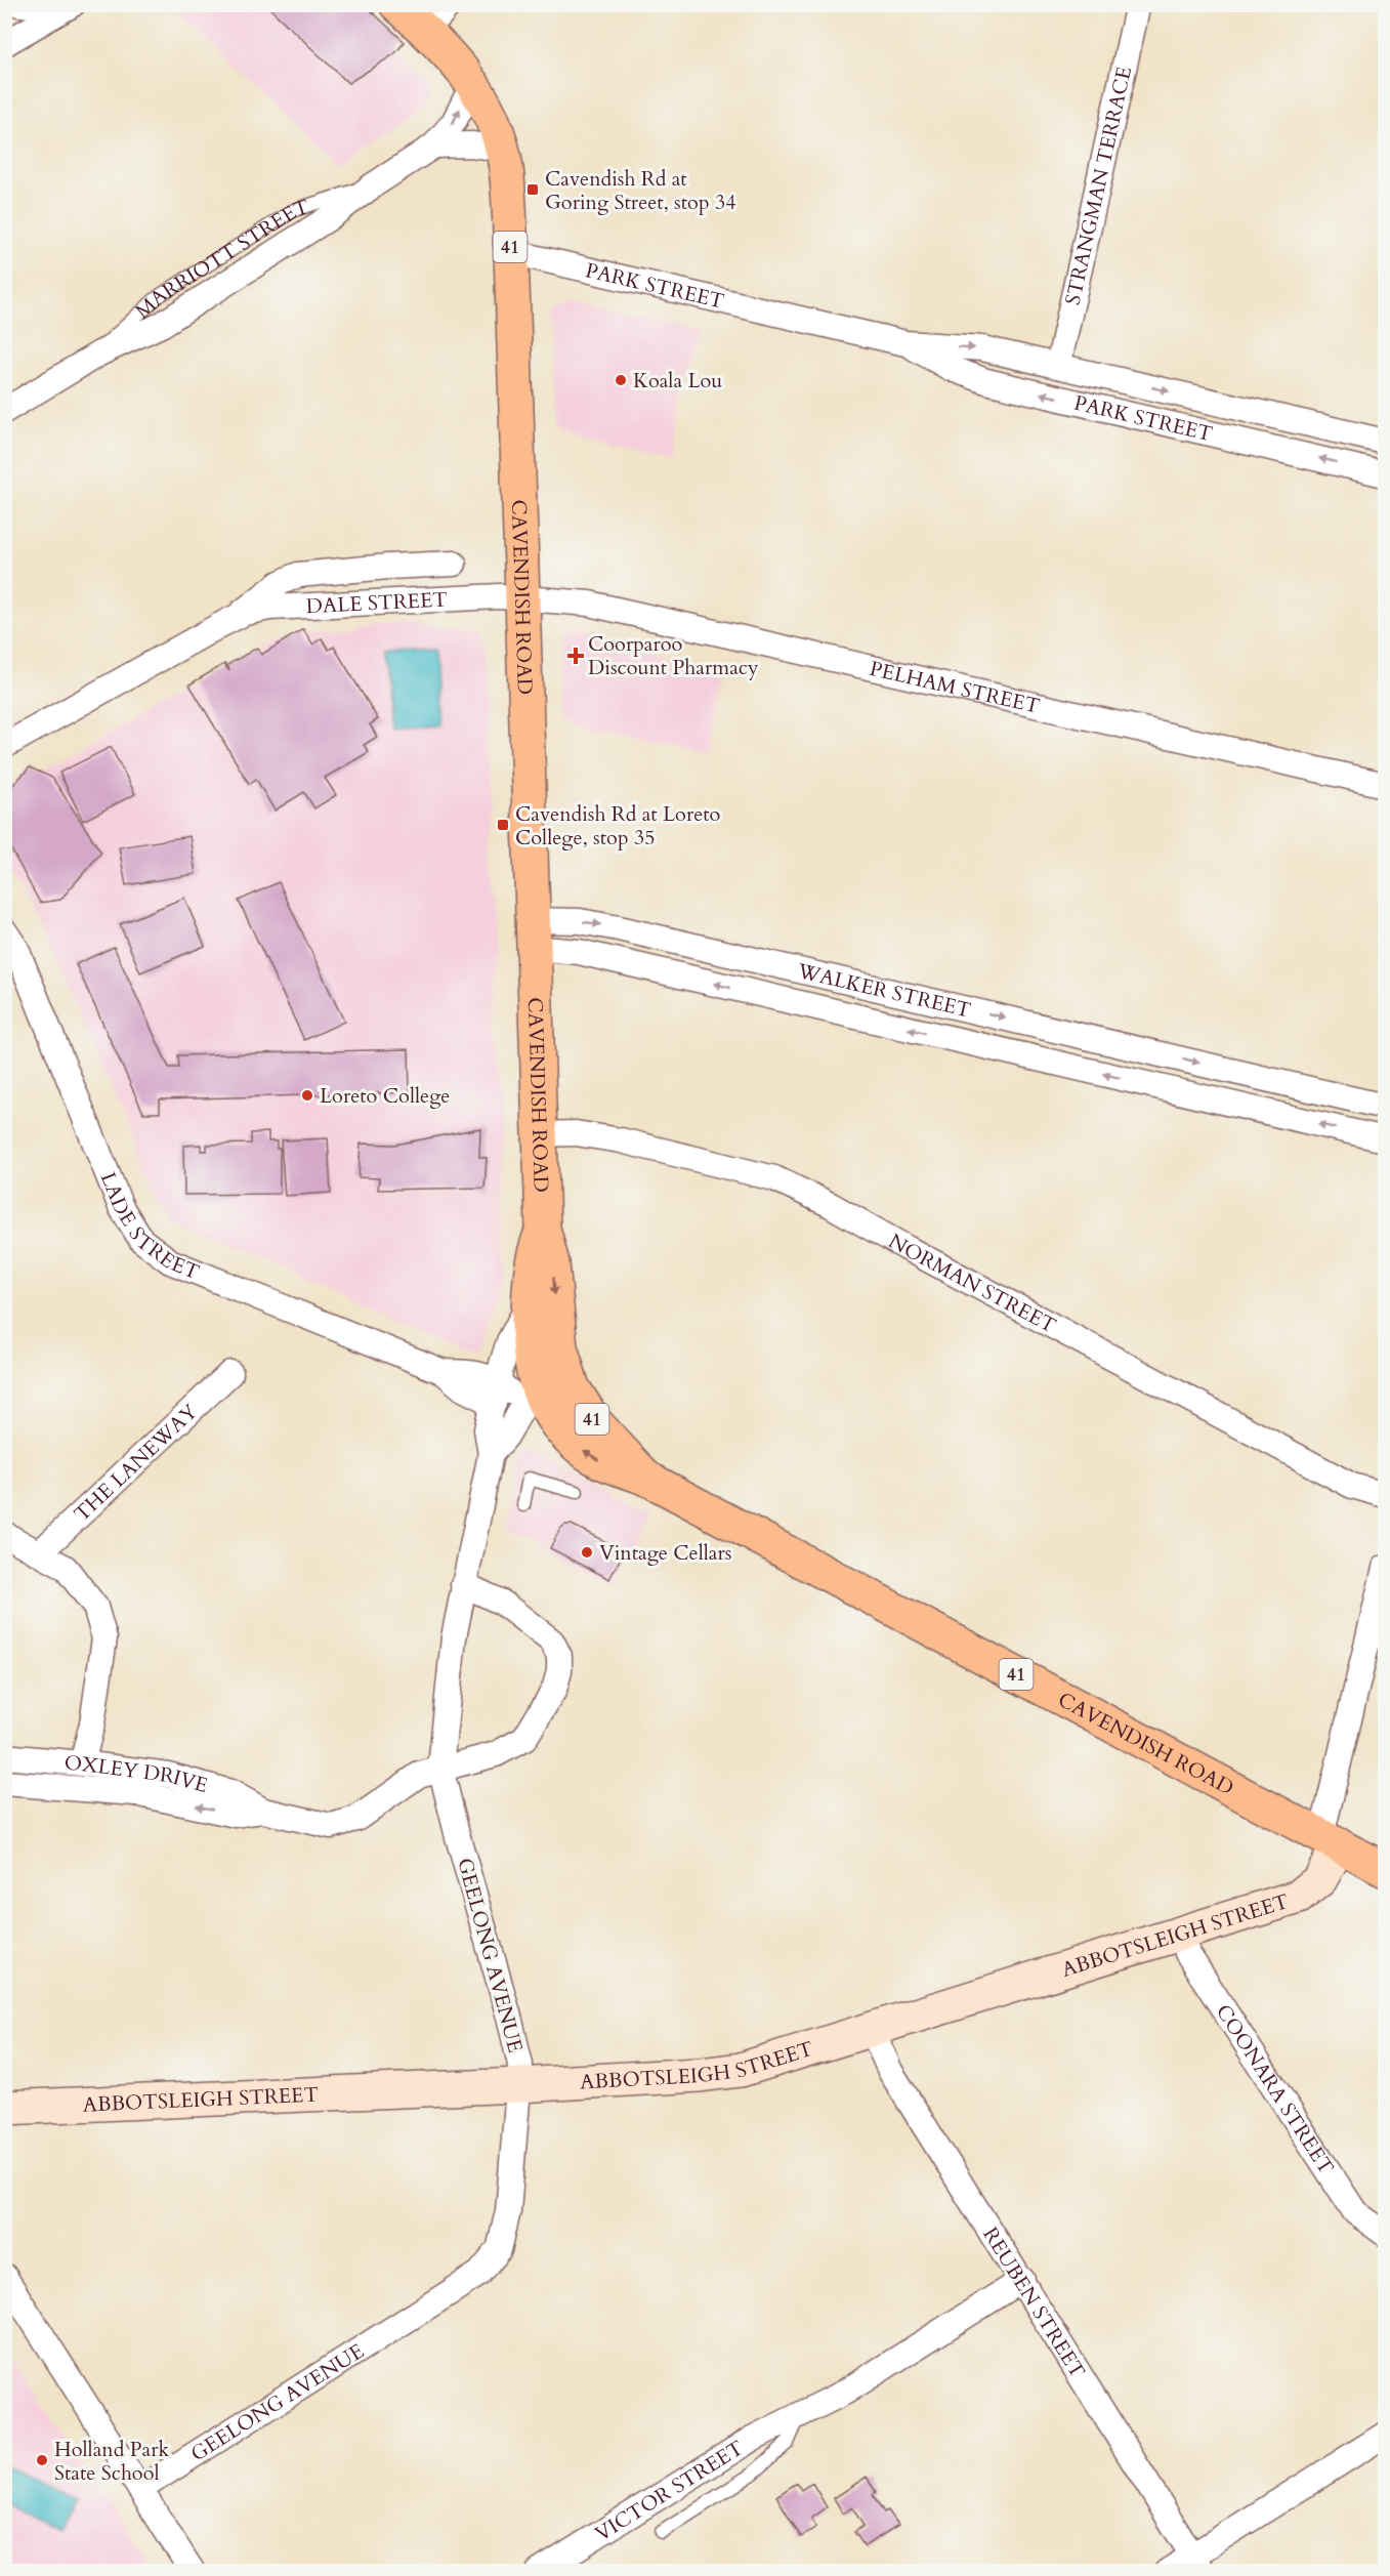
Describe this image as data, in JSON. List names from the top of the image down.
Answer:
{
  "streets": {
    "main road": ["41", "CAVENDISH ROAD"],
    "street": [
      "STRANGMAN TERRACE",
      "MARRIOTT STREET",
      "PARK STREET",
      "DALE STREET",
      "PELHAM STREET",
      "WALKER STREET",
      "LADE STREET",
      "NORMAN STREET",
      "THE LANEWAY",
      "OXLEY DRIVE",
      "ABBOTSLEIGH STREET",
      "GEELONG AVENUE",
      "COONARA STREET",
      "REUBEN STREET",
      "VICTOR STREET"
    ]
  },
  "crossings": [
    ["STRANGMAN TERRACE", "PARK STREET"],
    ["MARRIOTT STREET", "CAVENDISH ROAD"],
    ["PARK STREET", "CAVENDISH ROAD"],
    ["CAVENDISH ROAD", "DALE STREET"],
    ["CAVENDISH ROAD", "PELHAM STREET"],
    ["CAVENDISH ROAD", "WALKER STREET"],
    ["CAVENDISH ROAD", "LADE STREET"],
    ["CAVENDISH ROAD", "NORMAN STREET"],
    ["CAVENDISH ROAD", "ABBOTSLEIGH STREET"],
    ["CAVENDISH ROAD", "GEELONG AVENUE"],
    ["DALE STREET", "PELHAM STREET"],
    ["LADE STREET", "GEELONG AVENUE"],
    ["OXLEY DRIVE", "GEELONG AVENUE"],
    ["ABBOTSLEIGH STREET", "GEELONG AVENUE"],
    ["ABBOTSLEIGH STREET", "COONARA STREET"],
    ["ABBOTSLEIGH STREET", "REUBEN STREET"],
    ["REUBEN STREET", "VICTOR STREET"]
  ],
  "places": {
    "transit": ["Cavendish Rd at Goring Street, stop 34", "Cavendish Rd at Loreto College, stop 35"],
    "other": [
      "Koala Lou",
      "Loreto College",
      "Vintage Cellars",
      "Holland Park State School"
    ],
    "health": ["Coorparoo Discount Pharmacy"]
  }
}
